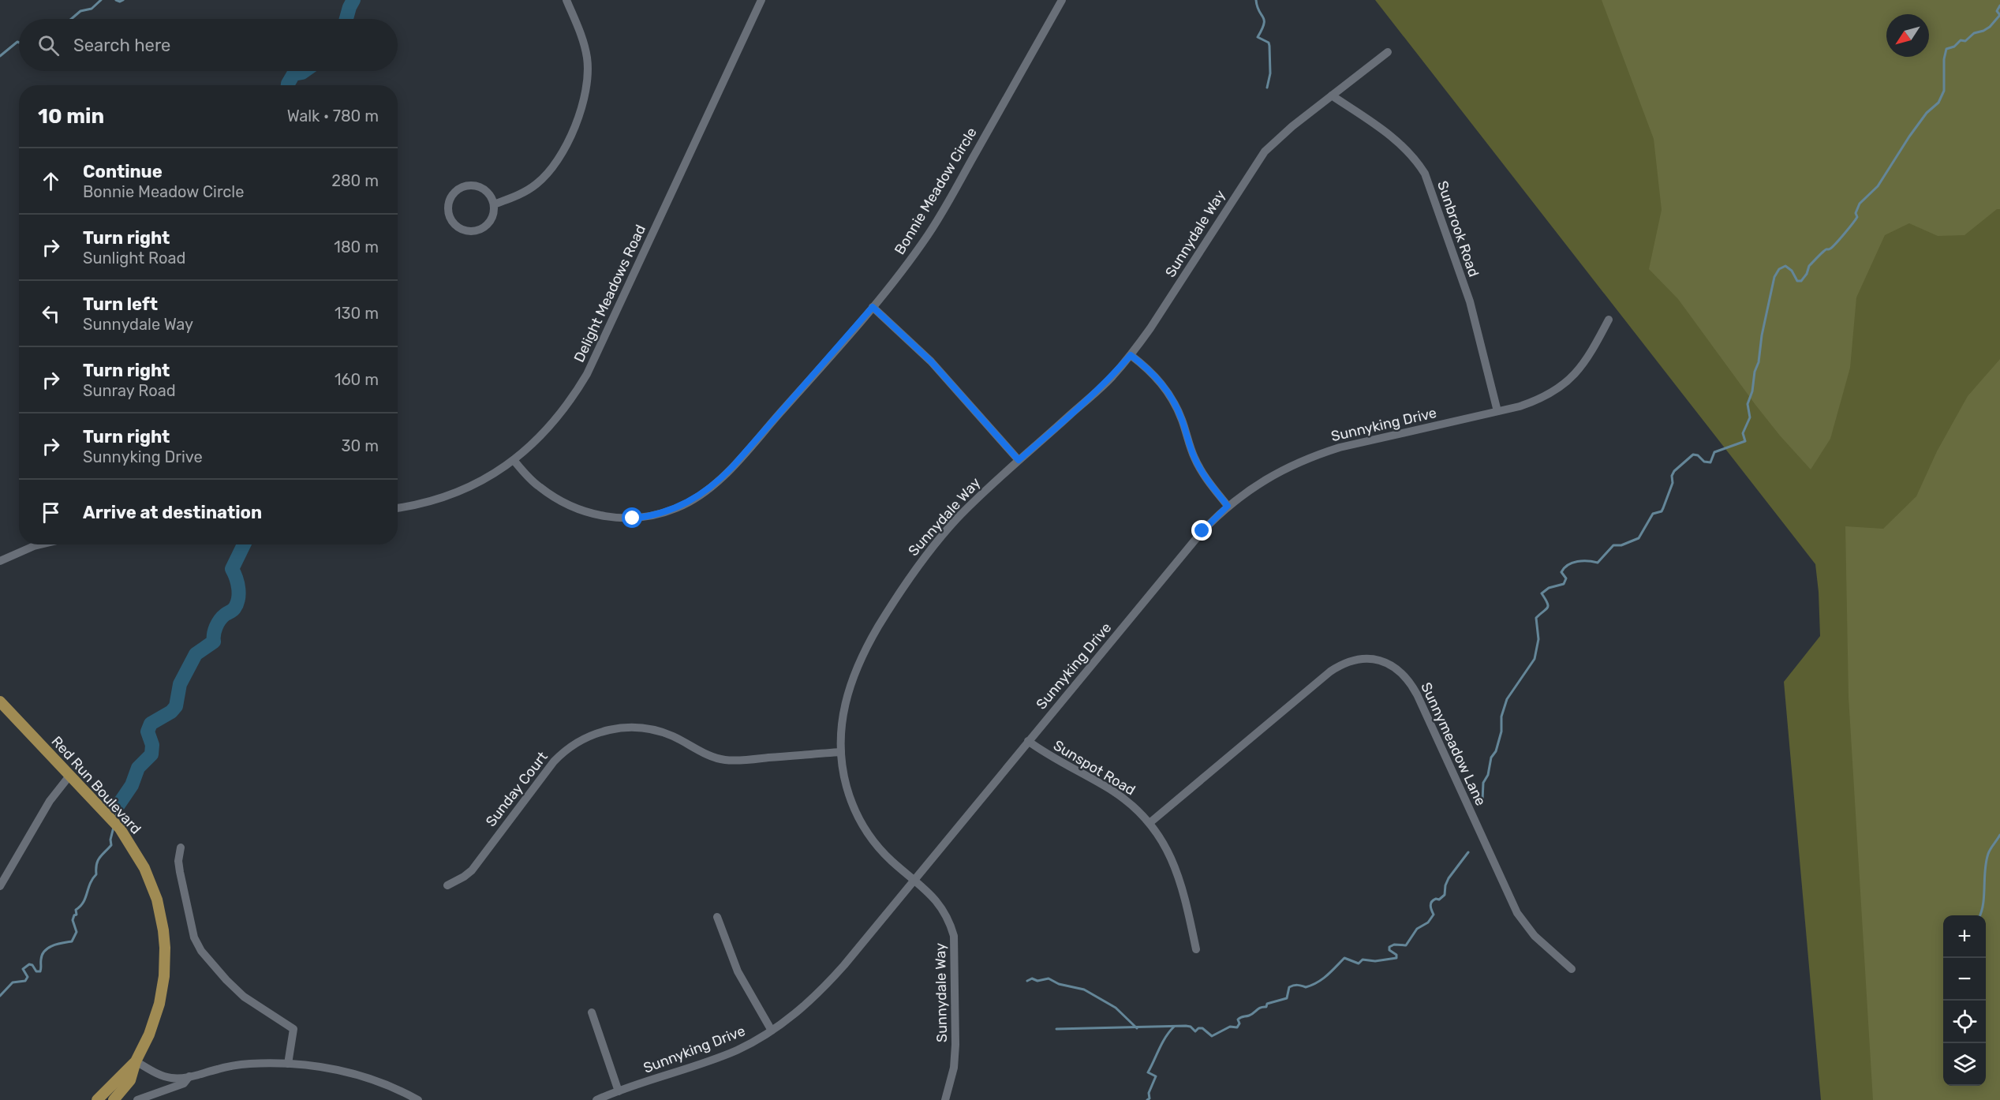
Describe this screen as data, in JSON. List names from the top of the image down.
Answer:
{
  "streets": {
    "main road": ["Red Run Boulevard"],
    "street": [
      "Bonnie Meadow Circle",
      "Sunbrook Road",
      "Sunnydale Way",
      "Delight Meadows Road",
      "Sunnyking Drive",
      "Sunnymeadow Lane",
      "Sunspot Road",
      "Sunday Court"
    ]
  },
  "crossings": [
    ["Bonnie Meadow Circle", "Delight Meadows Road"],
    ["Sunbrook Road", "Sunnydale Way"],
    ["Sunbrook Road", "Sunnyking Drive"],
    ["Sunnydale Way", "Sunnyking Drive"],
    ["Sunnydale Way", "Sunday Court"],
    ["Sunnyking Drive", "Sunspot Road"],
    ["Sunnymeadow Lane", "Sunspot Road"]
  ],
  "north": "bottom left",
  "page": {
    "search": "Search here",
    "heading": ["10 min", "Walk · 780 m"],
    "list": [
      ["Continue", "Bonnie Meadow Circle", "280 m"],
      ["Turn right", "Sunlight Road", "180 m"],
      ["Turn left", "Sunnydale Way", "130 m"],
      ["Turn right", "Sunray Road", "160 m"],
      ["Turn right", "Sunnyking Drive", "30 m"],
      "Arrive at destination"
    ],
    "map_buttons": ["+", "−"]
  }
}
